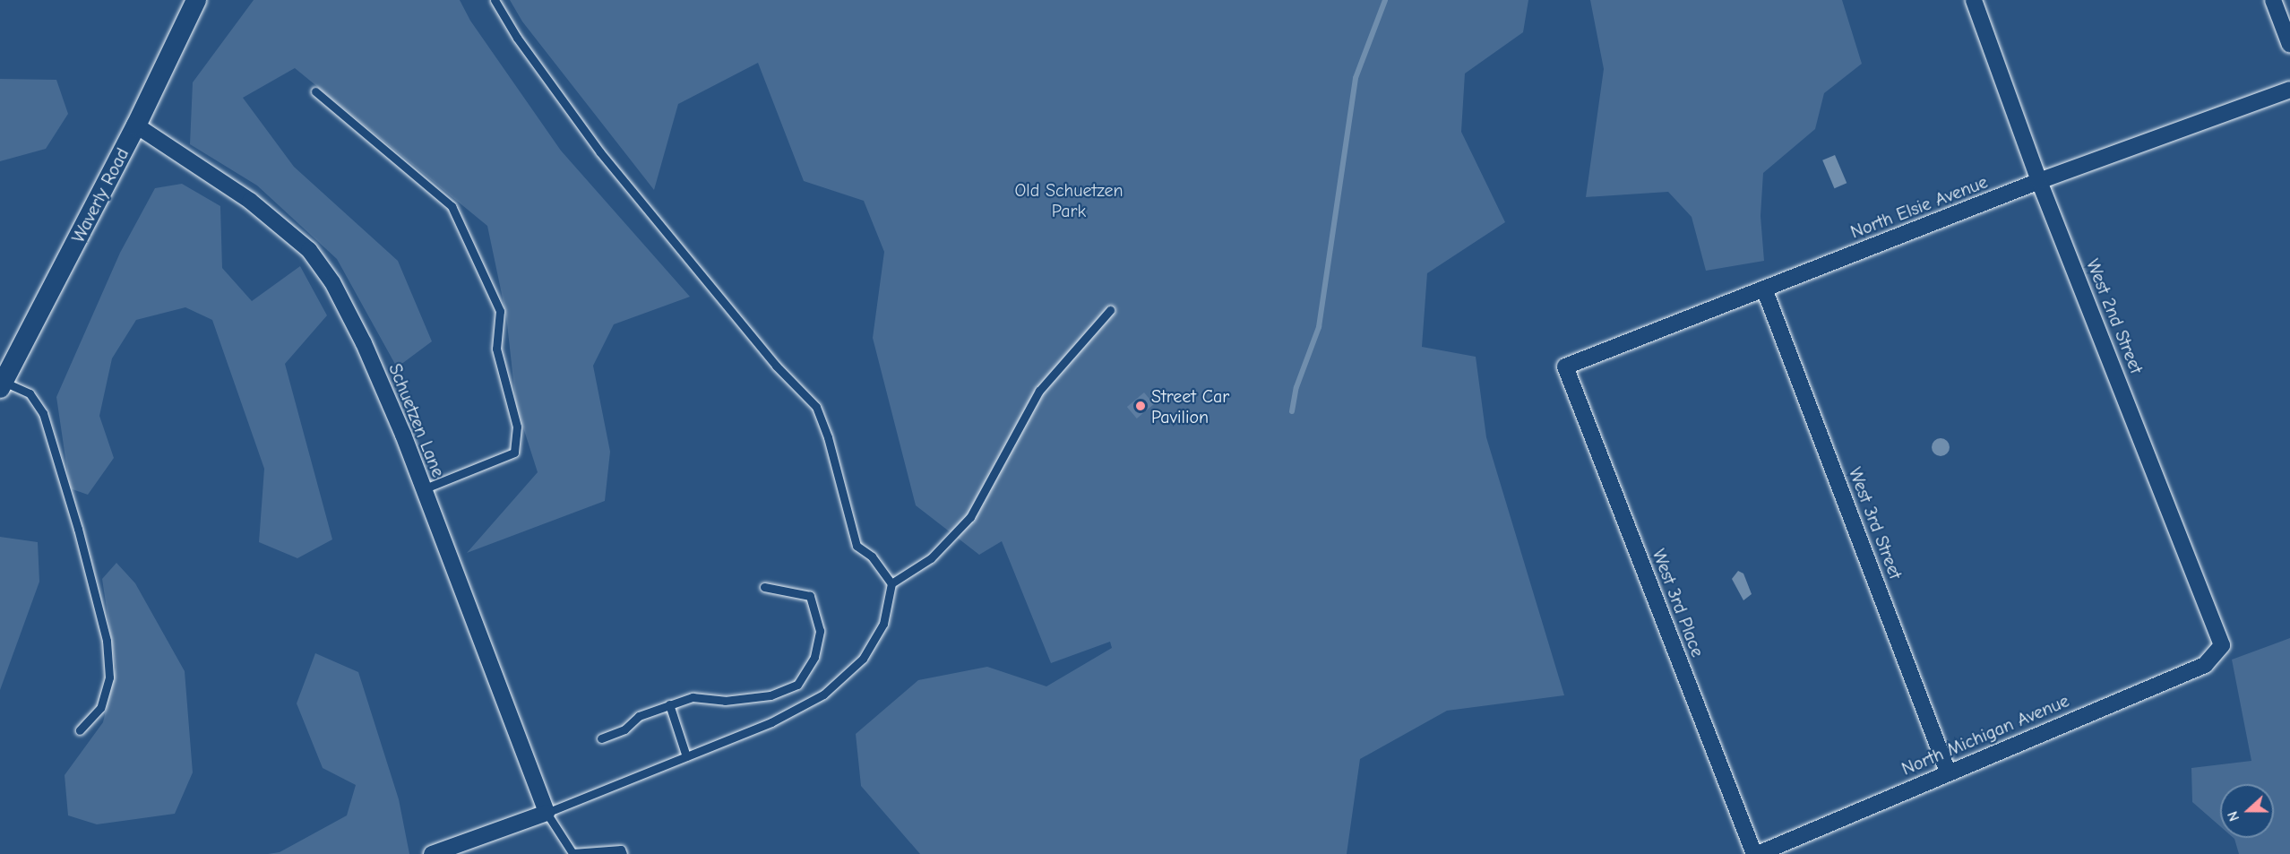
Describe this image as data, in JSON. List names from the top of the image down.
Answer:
{
  "streets": {
    "street": [
      "Waverly Road",
      "North Elsie Avenue",
      "West 2nd Street",
      "Schuetzen Lane",
      "West 3rd Street",
      "West 3rd Place",
      "North Michigan Avenue"
    ]
  },
  "crossings": [
    ["Waverly Road", "Schuetzen Lane"],
    ["North Elsie Avenue", "West 2nd Street"],
    ["North Elsie Avenue", "West 3rd Street"],
    ["North Elsie Avenue", "West 3rd Place"],
    ["West 2nd Street", "North Michigan Avenue"],
    ["West 3rd Street", "North Michigan Avenue"],
    ["West 3rd Place", "North Michigan Avenue"]
  ],
  "parks": ["Old Schuetzen Park"],
  "places": ["Street Car Pavilion"],
  "north": "left"
}
